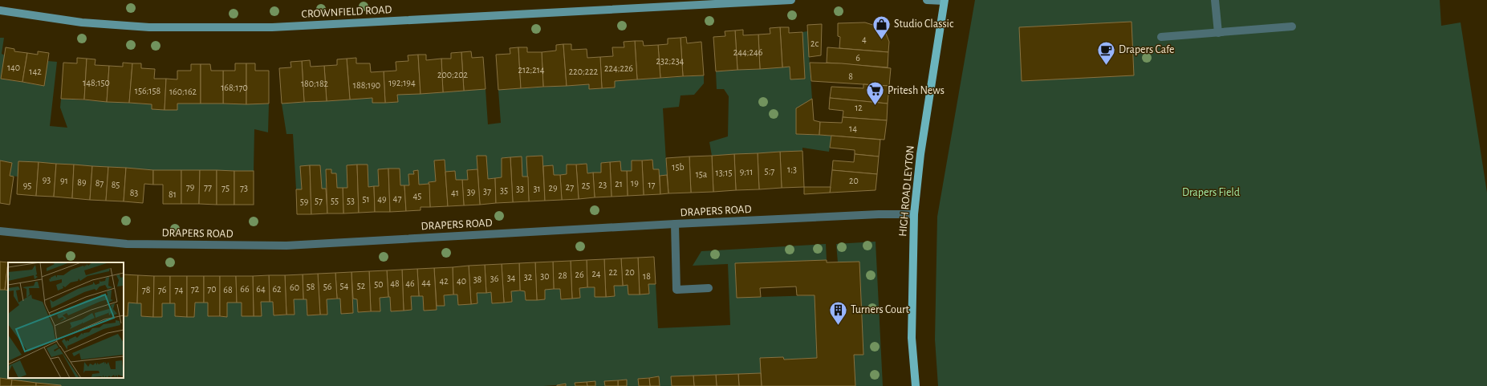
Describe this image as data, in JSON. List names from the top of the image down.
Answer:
{
  "streets": {
    "main road": ["HIGH ROAD LEYTON"],
    "street": ["CROWNFIELD ROAD", "DRAPERS ROAD"]
  },
  "crossings": [
    ["HIGH ROAD LEYTON", "DRAPERS ROAD"]
  ],
  "parks": ["Drapers Field"],
  "places": {
    "shop": ["Studio Classic"],
    "cafe": ["Drapers Cafe"],
    "supermarket": ["Pritesh News"],
    "building": ["Turners Court"]
  },
  "house_numbers": [
    "4",
    "2c",
    "244;246",
    "6",
    "232;234",
    "140",
    "224;226",
    "212;214",
    "142",
    "220;222",
    "200;202",
    "8",
    "148;150",
    "192;194",
    "180;182",
    "188;190",
    "168;170",
    "156;158",
    "160;162",
    "12",
    "14",
    "15b",
    "1;3",
    "5;7",
    "9;11",
    "13;15",
    "15a",
    "93",
    "91",
    "20",
    "89",
    "87",
    "19",
    "21",
    "85",
    "23",
    "17",
    "95",
    "25",
    "79",
    "77",
    "27",
    "75",
    "73",
    "29",
    "33",
    "31",
    "35",
    "37",
    "39",
    "83",
    "41",
    "81",
    "45",
    "47",
    "51",
    "49",
    "57",
    "55",
    "53",
    "59",
    "22",
    "20",
    "24",
    "26",
    "28",
    "30",
    "18",
    "32",
    "34",
    "36",
    "38",
    "42",
    "40",
    "44",
    "48",
    "46",
    "50",
    "54",
    "52",
    "58",
    "56",
    "60",
    "72",
    "70",
    "66",
    "64",
    "62",
    "78",
    "76",
    "74",
    "68"
  ]
}
